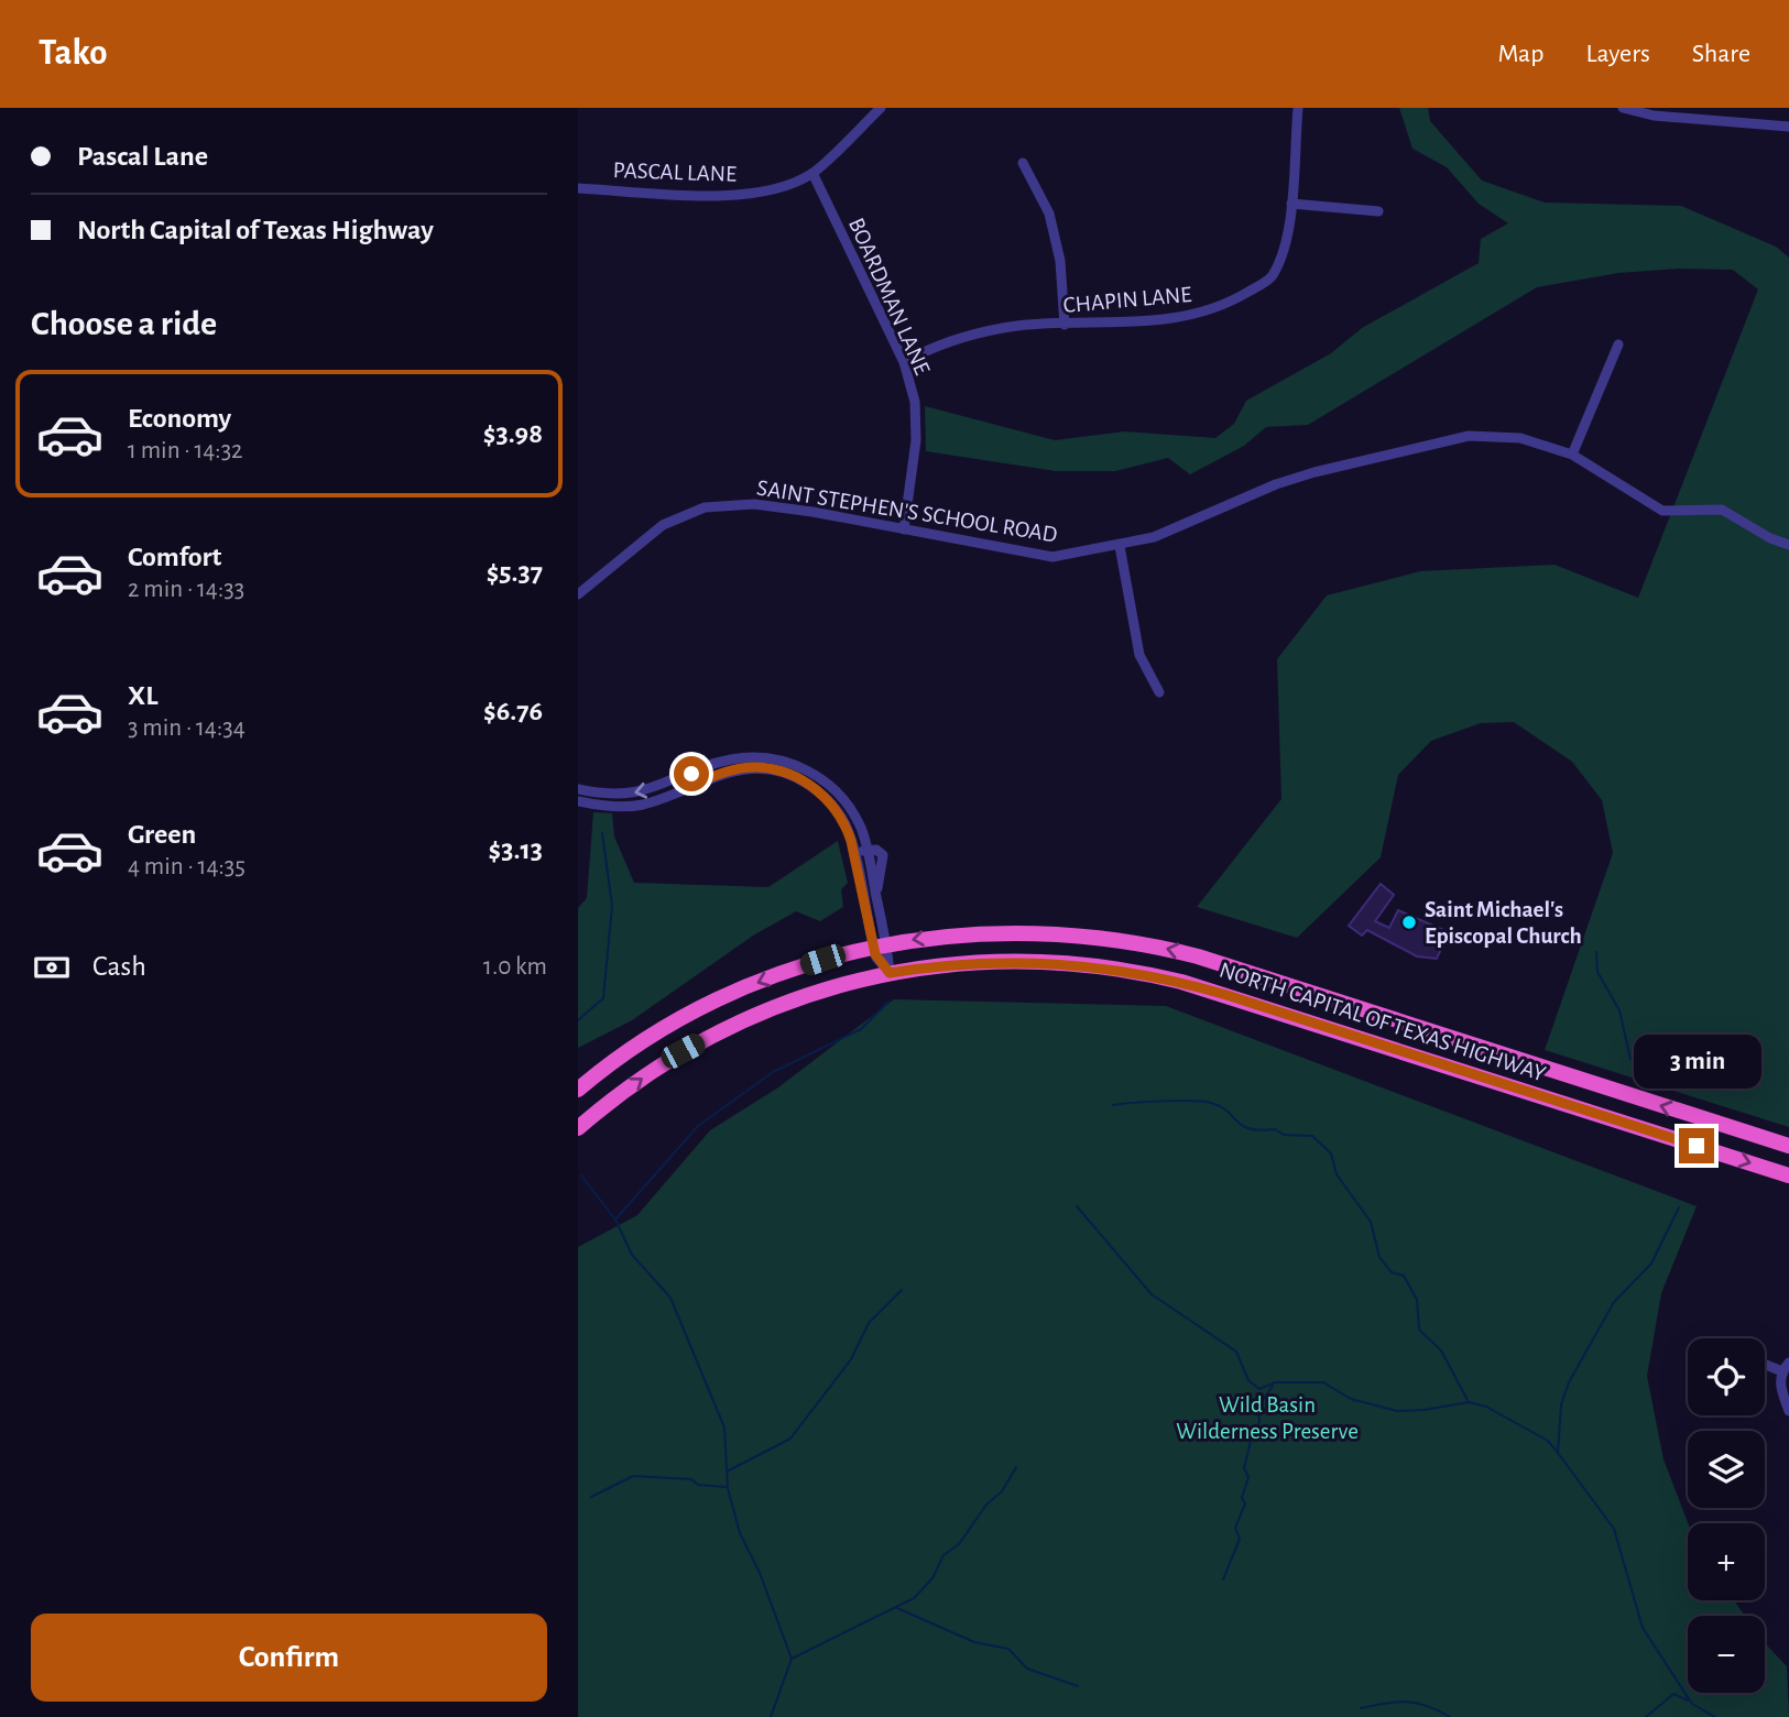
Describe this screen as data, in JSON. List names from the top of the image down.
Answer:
{
  "streets": {
    "highway": ["NORTH CAPITAL OF TEXAS HIGHWAY"],
    "street": [
      "PASCAL LANE",
      "BOARDMAN LANE",
      "CHAPIN LANE",
      "SAINT STEPHEN'S SCHOOL ROAD"
    ]
  },
  "crossings": [
    ["PASCAL LANE", "BOARDMAN LANE"],
    ["BOARDMAN LANE", "CHAPIN LANE"],
    ["BOARDMAN LANE", "SAINT STEPHEN'S SCHOOL ROAD"]
  ],
  "parks": ["Wild Basin Wilderness Preserve"],
  "places": ["Saint Michael's Episcopal Church"],
  "page": {
    "header": "Tako",
    "nav": ["Map", "Layers", "Share"],
    "banner": ["Pascal Lane", "North Capital of Texas Highway"],
    "heading": "Choose a ride",
    "list": [
      {
        "name": "Economy",
        "note": "1 min · 14:32",
        "value": "$3.98"
      },
      {
        "name": "Comfort",
        "note": "2 min · 14:33",
        "value": "$5.37"
      },
      {
        "name": "XL",
        "note": "3 min · 14:34",
        "value": "$6.76"
      },
      {
        "name": "Green",
        "note": "4 min · 14:35",
        "value": "$3.13"
      }
    ],
    "pay": ["Cash", "1.0 km"],
    "bubble": "3 min",
    "map_buttons": ["+", "−"],
    "buttons": "Confirm"
  }
}
